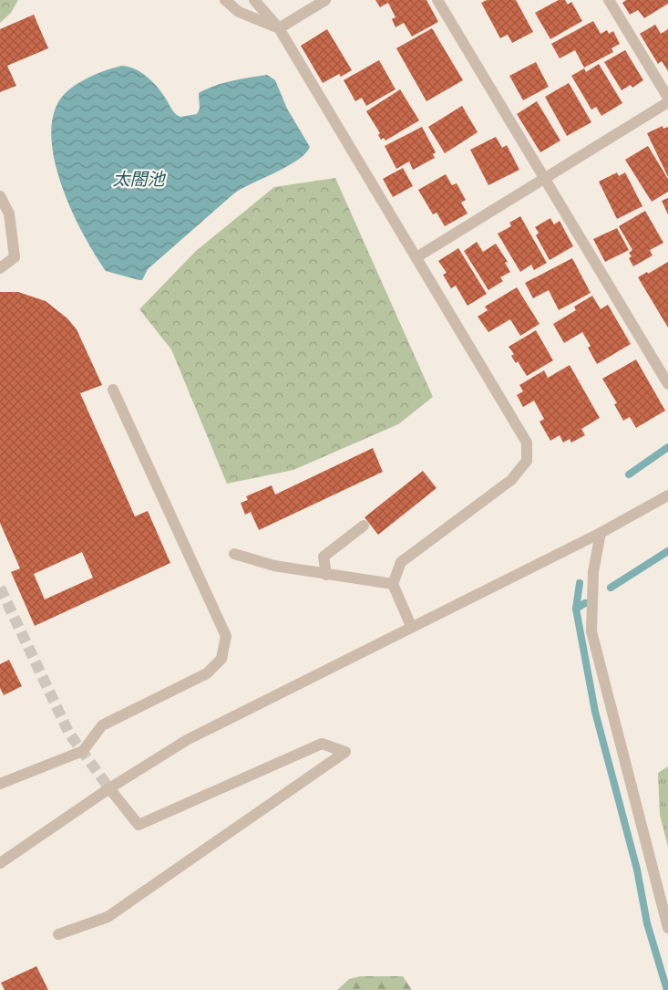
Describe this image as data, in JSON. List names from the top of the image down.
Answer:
{
  "water": ["太閤池"]
}
